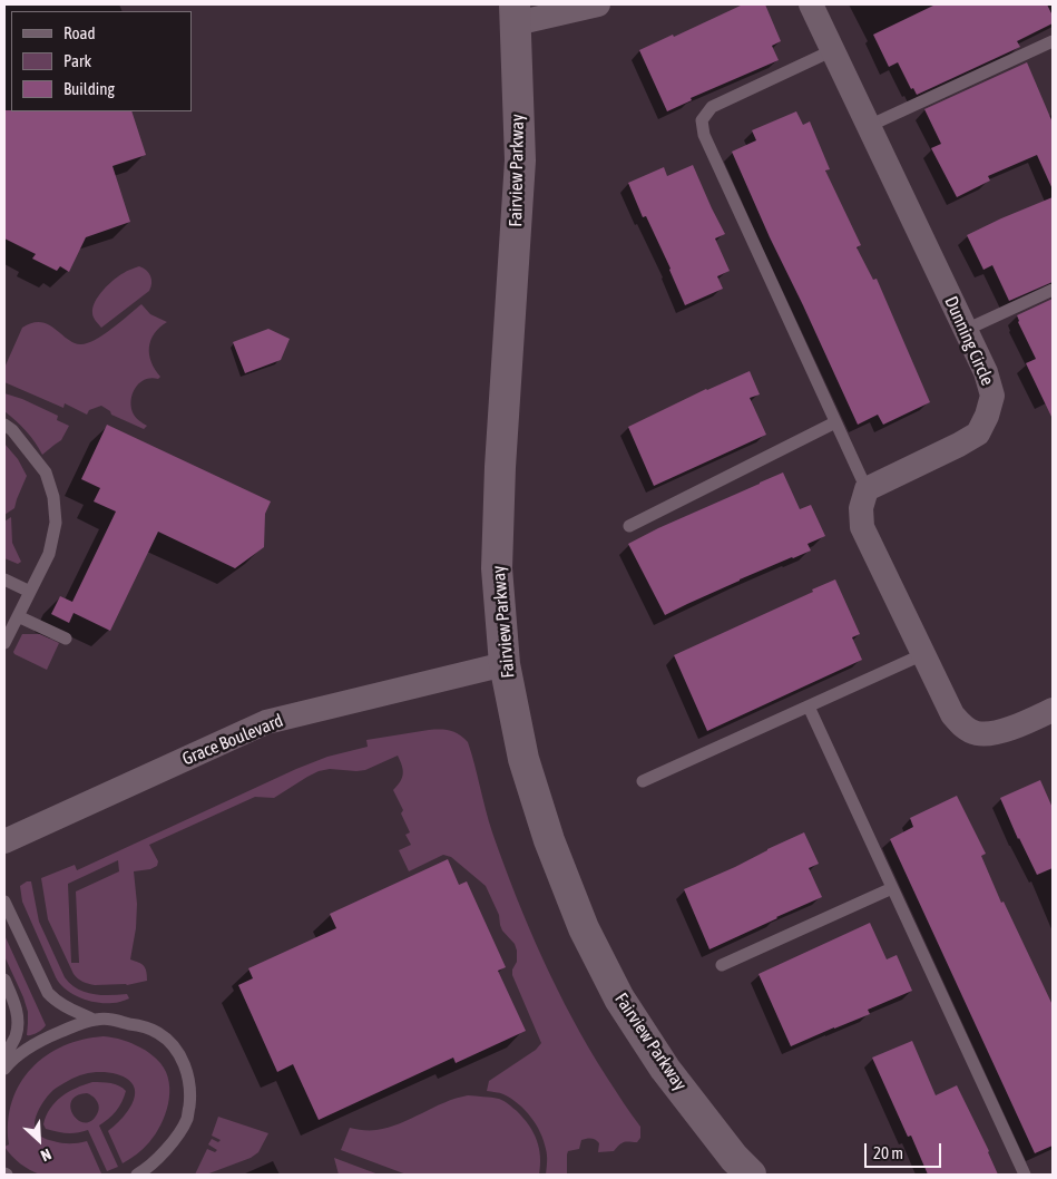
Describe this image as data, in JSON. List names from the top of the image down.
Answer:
{
  "streets": {
    "main road": ["Fairview Parkway"],
    "street": ["Dunning Circle", "Grace Boulevard"]
  },
  "crossings": [
    ["Fairview Parkway", "Grace Boulevard"]
  ],
  "legend": ["Road", "Park", "Building"],
  "scale_bar": "20 m",
  "north": "bottom right"
}
